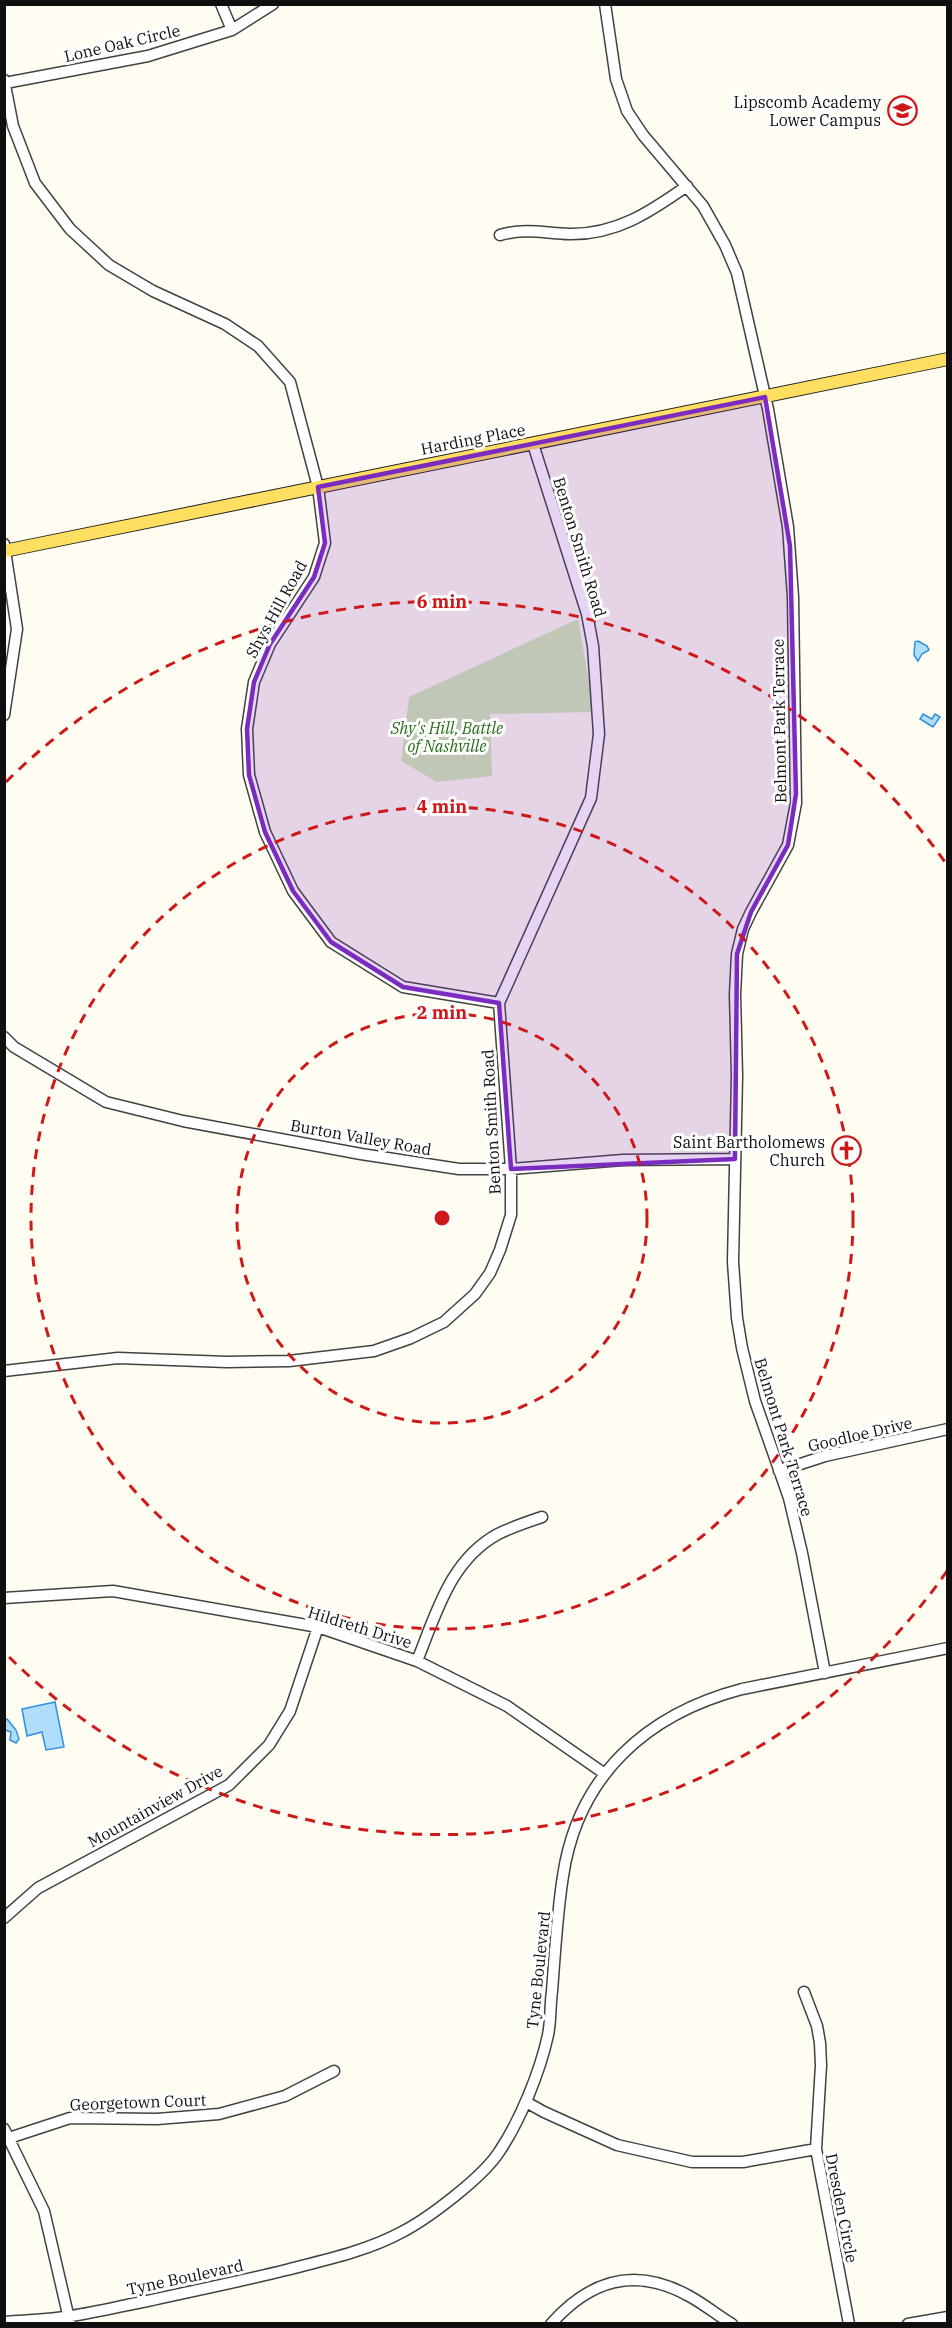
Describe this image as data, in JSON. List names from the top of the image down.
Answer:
{
  "streets": {
    "main road": ["Harding Place"],
    "street": [
      "Lone Oak Circle",
      "Benton Smith Road",
      "Shys Hill Road",
      "Belmont Park Terrace",
      "Burton Valley Road",
      "Goodloe Drive",
      "Hildreth Drive",
      "Mountainview Drive",
      "Tyne Boulevard",
      "Georgetown Court",
      "Dresden Circle"
    ]
  },
  "crossings": [
    ["Lone Oak Circle", "Shys Hill Road"],
    ["Harding Place", "Benton Smith Road"],
    ["Harding Place", "Shys Hill Road"],
    ["Harding Place", "Belmont Park Terrace"],
    ["Benton Smith Road", "Shys Hill Road"],
    ["Benton Smith Road", "Burton Valley Road"],
    ["Belmont Park Terrace", "Burton Valley Road"],
    ["Belmont Park Terrace", "Goodloe Drive"],
    ["Belmont Park Terrace", "Tyne Boulevard"],
    ["Hildreth Drive", "Mountainview Drive"],
    ["Hildreth Drive", "Tyne Boulevard"]
  ],
  "parks": ["Shy's Hill, Battle of Nashville"],
  "places": {
    "school or university": ["Lipscomb Academy Lower Campus"],
    "church": ["Saint Bartholomews Church"]
  },
  "rings": ["6 min", "4 min", "2 min"]
}
